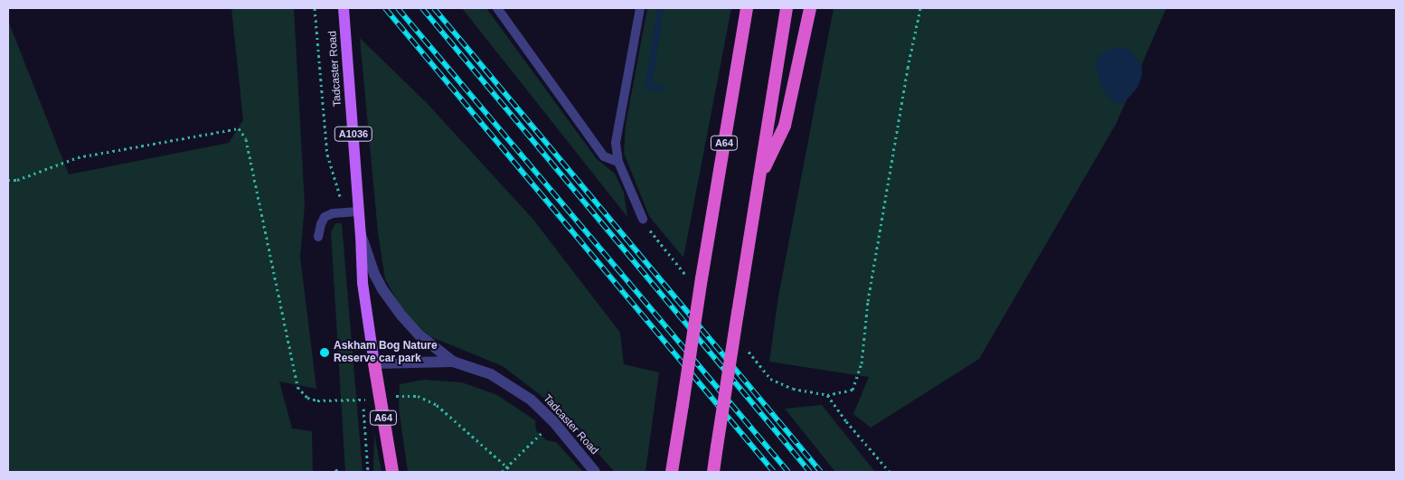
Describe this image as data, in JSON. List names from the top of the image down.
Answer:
{
  "streets": {
    "highway": ["A64"],
    "main road": ["Tadcaster Road", "A1036"]
  },
  "crossings": [
    ["Tadcaster Road", "A64"]
  ],
  "places": ["Askham Bog Nature Reserve car park"]
}
